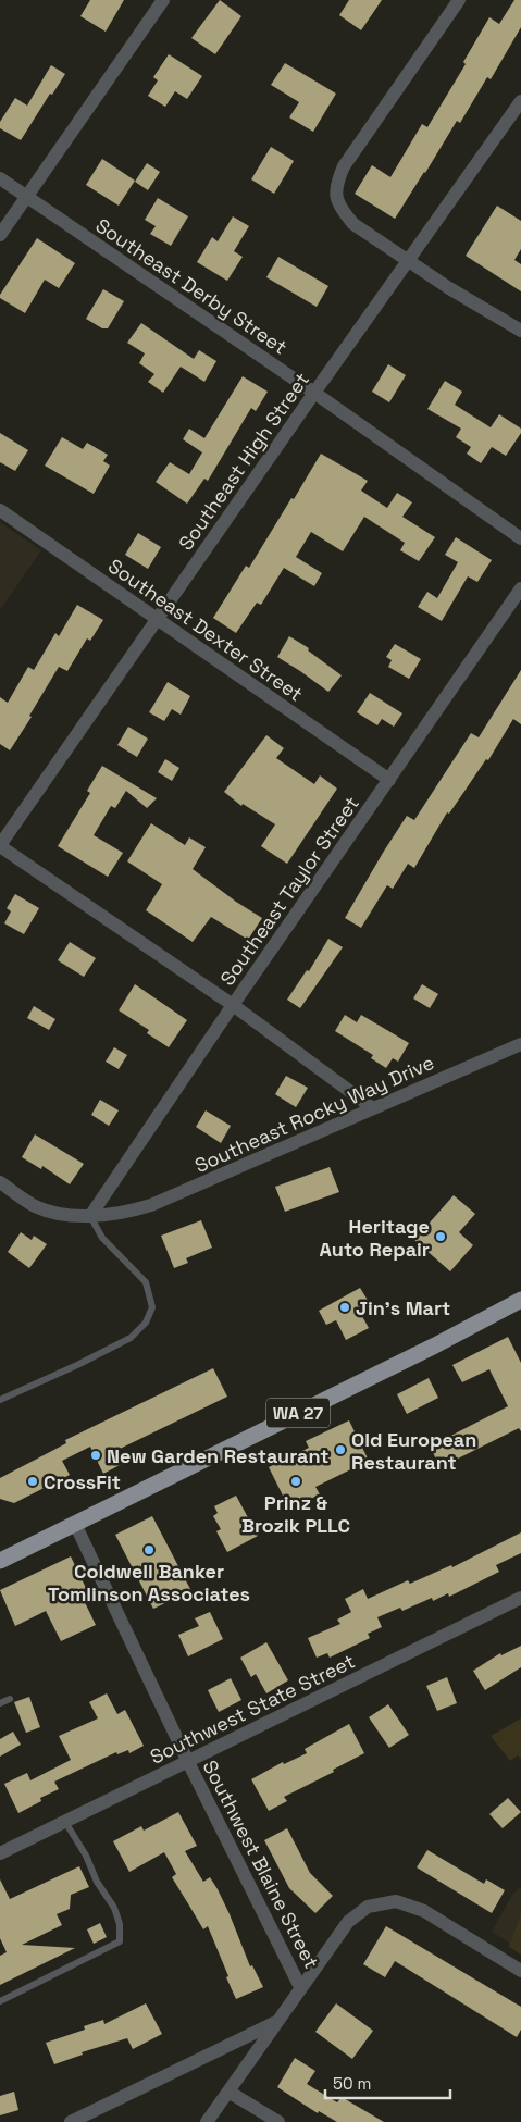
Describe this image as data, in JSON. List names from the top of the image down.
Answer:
{
  "streets": {
    "main road": ["WA 27"],
    "street": [
      "Southeast Derby Street",
      "Southeast High Street",
      "Southeast Dexter Street",
      "Southeast Taylor Street",
      "Southeast Rocky Way Drive",
      "Southwest State Street",
      "Southwest Blaine Street"
    ]
  },
  "crossings": [
    ["Southeast Derby Street", "Southeast High Street"],
    ["Southeast High Street", "Southeast Dexter Street"],
    ["Southeast Dexter Street", "Southeast Taylor Street"],
    ["Southeast Taylor Street", "Southeast Rocky Way Drive"],
    ["WA 27", "Southwest Blaine Street"],
    ["Southwest State Street", "Southwest Blaine Street"]
  ],
  "places": [
    "Heritage Auto Repair",
    "Jin's Mart",
    "Old European Restaurant",
    "New Garden Restaurant",
    "CrossFit",
    "Prinz & Brozik PLLC",
    "Coldwell Banker Tomlinson Associates"
  ],
  "scale_bar": "50 m"
}
